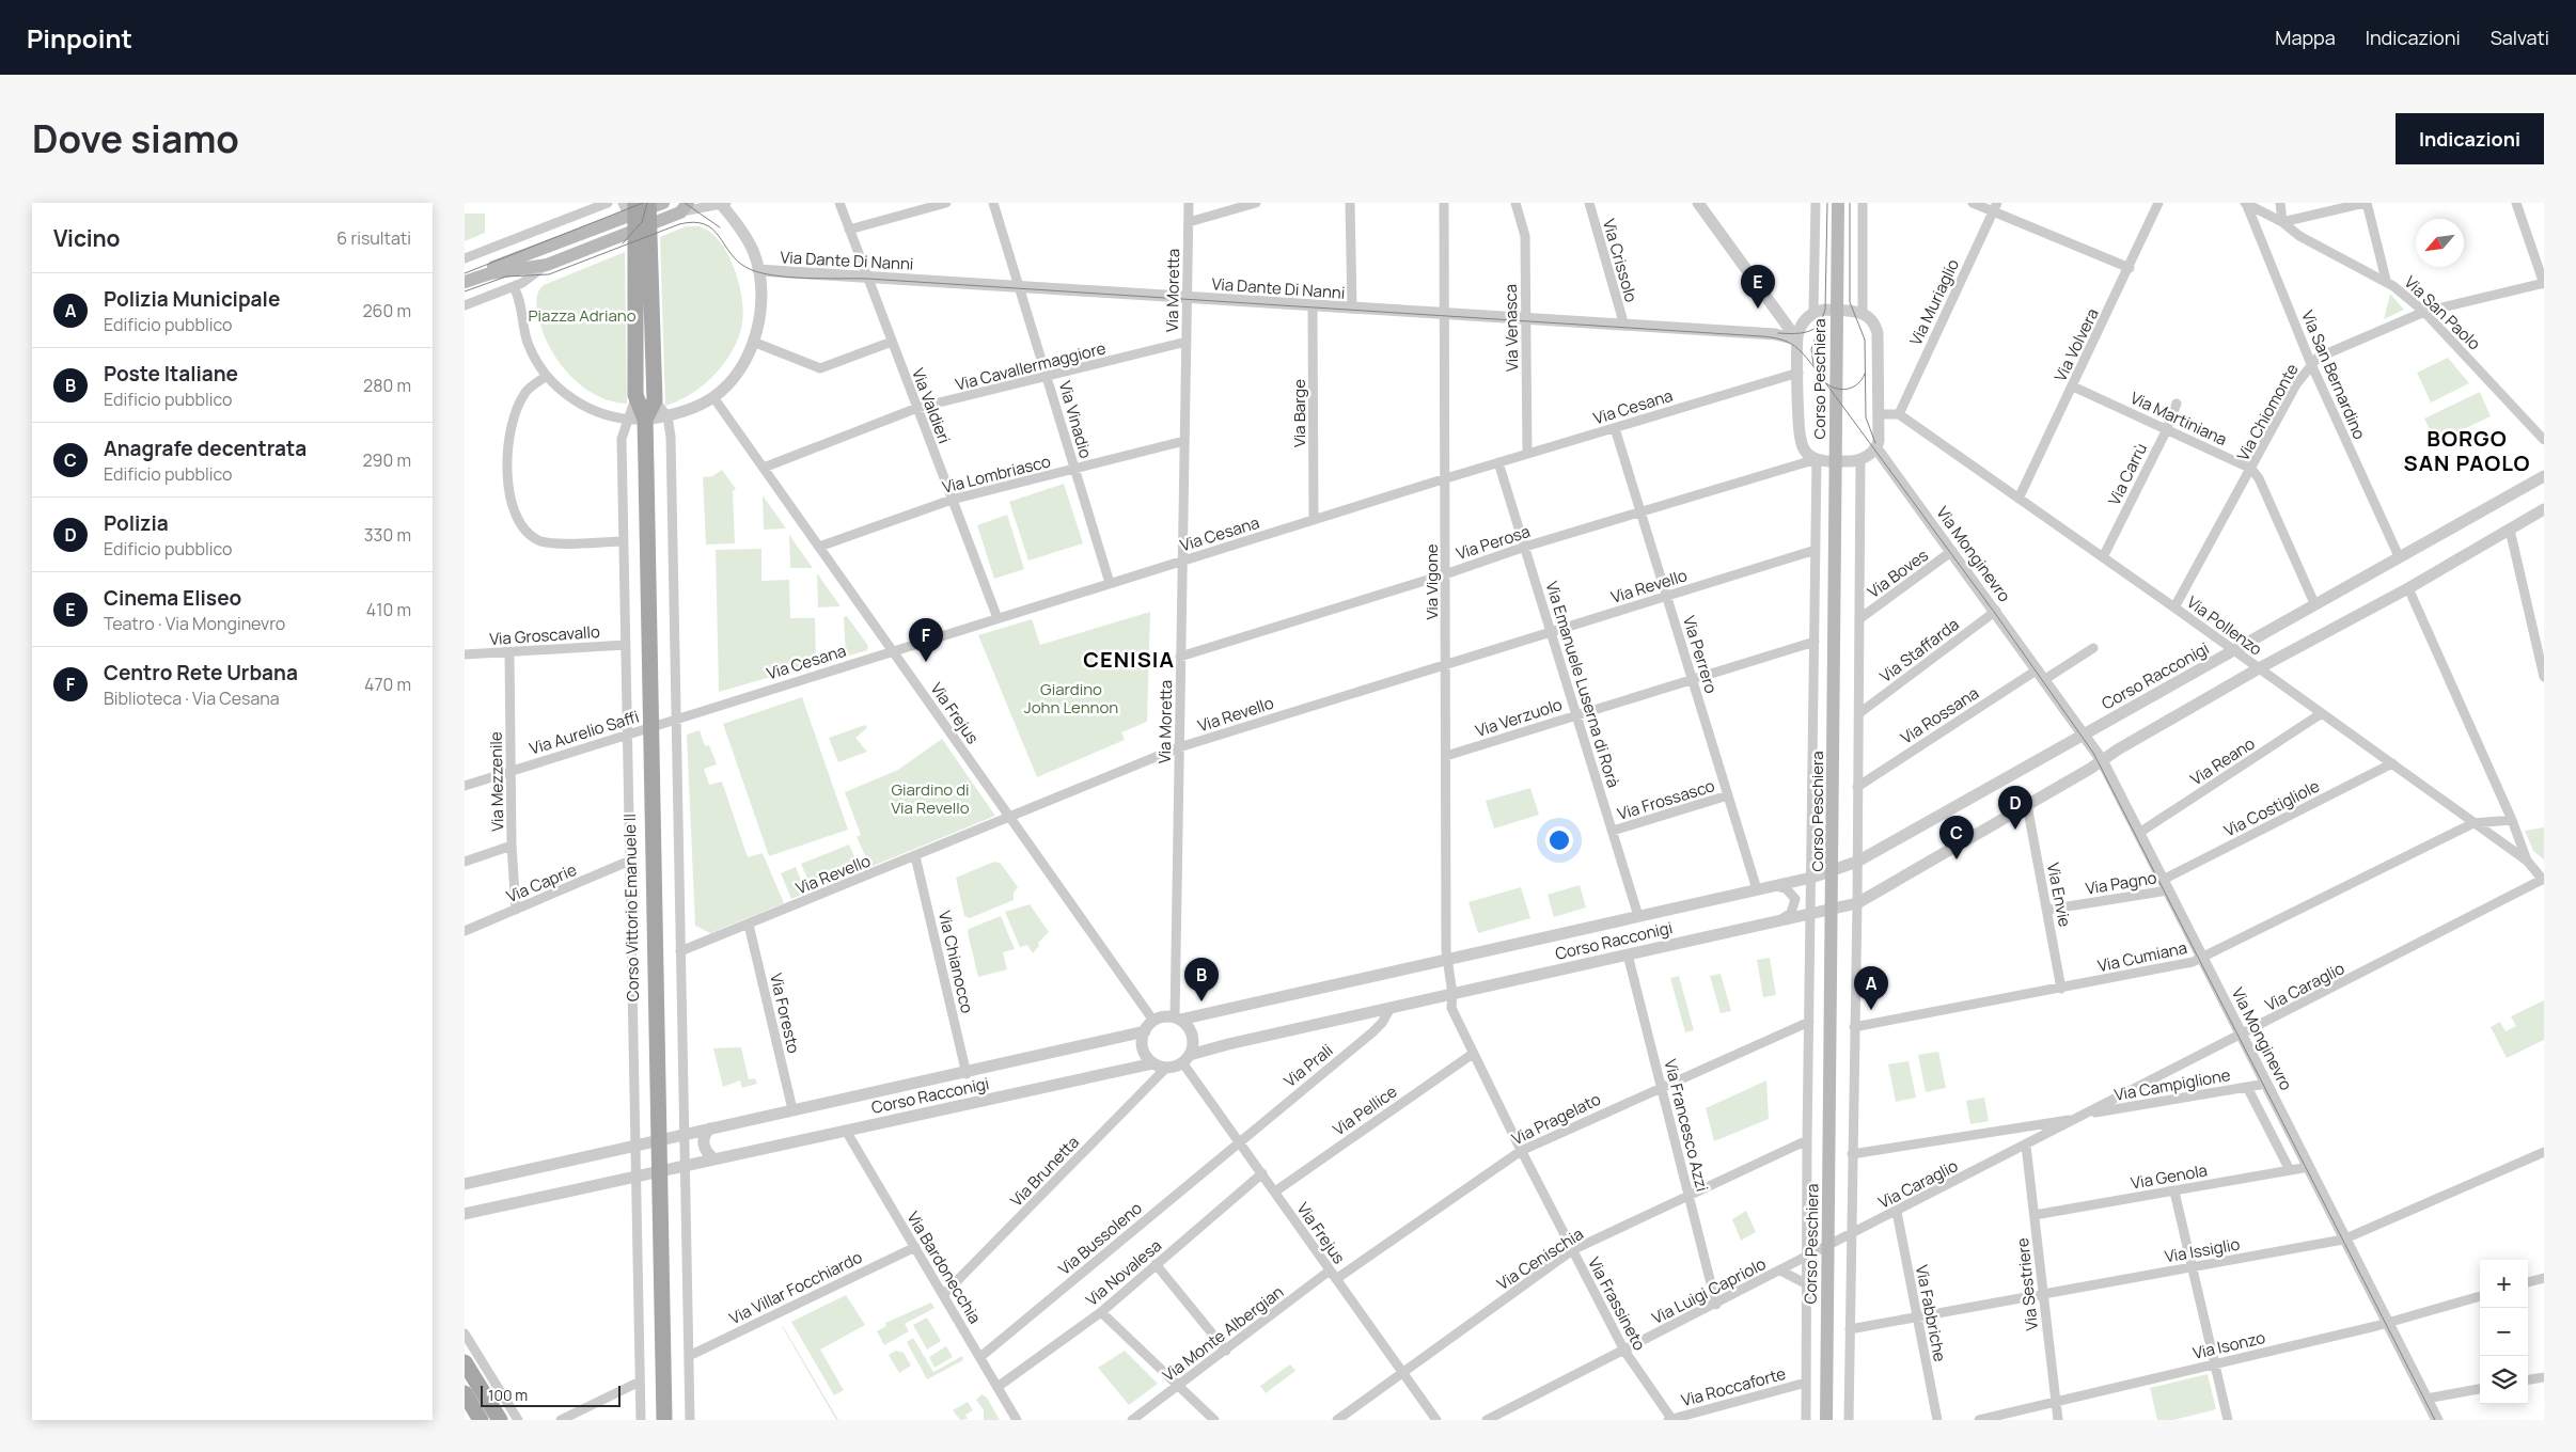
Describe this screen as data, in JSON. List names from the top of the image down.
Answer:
{
  "streets": {
    "main road": ["Corso Peschiera", "Corso Vittorio Emanuele II"],
    "street": [
      "Via Dante Di Nanni",
      "Via Crissolo",
      "Via Moretta",
      "Via Muriaglio",
      "Via San Paolo",
      "Via Venasca",
      "Via Volvera",
      "Via Cavallermaggiore",
      "Via San Bernardino",
      "Via Valdieri",
      "Via Cesana",
      "Via Chiomonte",
      "Via Barge",
      "Via Martiniana",
      "Via Vinadio",
      "Via Lombriasco",
      "Via Carrù",
      "Via Perosa",
      "Via Monginevro",
      "Via Boves",
      "Via Vigone",
      "Via Revello",
      "Via Pollenzo",
      "Via Groscavallo",
      "Via Staffarda",
      "Via Perrero",
      "Corso Racconigi",
      "Via Emanuele Luserna di Rorà",
      "Via Frejus",
      "Via Rossana",
      "Via Verzuolo",
      "Via Aurelio Saffi",
      "Via Reano",
      "Via Mezzenile",
      "Via Frossasco",
      "Via Costigliole",
      "Via Caprie",
      "Via Pagno",
      "Via Envie",
      "Via Cumiana",
      "Via Chianocco",
      "Via Caraglio",
      "Via Foresto",
      "Via Prali",
      "Via Campiglione",
      "Via Pellice",
      "Via Pragelato",
      "Via Francesco Azzi",
      "Via Brunetta",
      "Via Genola",
      "Via Bussoleno",
      "Via Issiglio",
      "Via Cenischia",
      "Via Bardonecchia",
      "Via Novalesa",
      "Via Sestriere",
      "Via Villar Focchiardo",
      "Via Luigi Capriolo",
      "Via Frassineto",
      "Via Fabbriche",
      "Via Monte Albergian",
      "Via Isonzo",
      "Via Roccaforte"
    ]
  },
  "crossings": [
    ["Via Dante Di Nanni", "Via Crissolo"],
    ["Via Dante Di Nanni", "Via Moretta"],
    ["Via Dante Di Nanni", "Via Venasca"],
    ["Via Dante Di Nanni", "Via Valdieri"],
    ["Via Dante Di Nanni", "Via Barge"],
    ["Via Dante Di Nanni", "Via Vinadio"],
    ["Via Dante Di Nanni", "Via Vigone"],
    ["Via Moretta", "Via Cavallermaggiore"],
    ["Via Moretta", "Via Cesana"],
    ["Via Moretta", "Via Lombriasco"],
    ["Via Moretta", "Via Perosa"],
    ["Via Moretta", "Via Revello"],
    ["Via Moretta", "Corso Racconigi"],
    ["Via Moretta", "Via Frejus"],
    ["Via Moretta", "Via Brunetta"],
    ["Via Muriaglio", "Via Pollenzo"],
    ["Via San Paolo", "Via San Bernardino"],
    ["Via San Paolo", "Via Chiomonte"],
    ["Via Venasca", "Via Cesana"],
    ["Via Volvera", "Via Martiniana"],
    ["Via Volvera", "Via Pollenzo"],
    ["Via Cavallermaggiore", "Via Valdieri"],
    ["Via Cavallermaggiore", "Via Vinadio"],
    ["Via Cavallermaggiore", "Via Frejus"],
    ["Via San Bernardino", "Via Chiomonte"],
    ["Via San Bernardino", "Corso Racconigi"],
    ["Corso Peschiera", "Via Perosa"],
    ["Corso Peschiera", "Via Revello"],
    ["Corso Peschiera", "Corso Racconigi"],
    ["Corso Peschiera", "Via Verzuolo"],
    ["Corso Peschiera", "Via Caraglio"],
    ["Corso Peschiera", "Via Pragelato"],
    ["Corso Peschiera", "Via Cenischia"],
    ["Corso Peschiera", "Via Luigi Capriolo"],
    ["Corso Peschiera", "Via Roccaforte"],
    ["Via Valdieri", "Via Cesana"],
    ["Via Valdieri", "Via Lombriasco"],
    ["Via Cesana", "Via Barge"],
    ["Via Cesana", "Via Vinadio"],
    ["Via Cesana", "Via Vigone"],
    ["Via Cesana", "Via Perrero"],
    ["Via Cesana", "Via Emanuele Luserna di Rorà"],
    ["Via Cesana", "Via Frejus"],
    ["Via Cesana", "Via Aurelio Saffi"],
    ["Via Cesana", "Corso Vittorio Emanuele II"],
    ["Via Chiomonte", "Via Martiniana"],
    ["Via Chiomonte", "Via Pollenzo"],
    ["Via Martiniana", "Via Carrù"],
    ["Via Vinadio", "Via Lombriasco"],
    ["Via Lombriasco", "Via Frejus"],
    ["Via Carrù", "Via Pollenzo"],
    ["Via Perosa", "Via Vigone"],
    ["Via Perosa", "Via Perrero"],
    ["Via Perosa", "Via Emanuele Luserna di Rorà"],
    ["Via Monginevro", "Via Boves"],
    ["Via Monginevro", "Via Staffarda"],
    ["Via Monginevro", "Corso Racconigi"],
    ["Via Monginevro", "Via Rossana"],
    ["Via Monginevro", "Via Reano"],
    ["Via Monginevro", "Via Costigliole"],
    ["Via Monginevro", "Via Pagno"],
    ["Via Monginevro", "Via Cumiana"],
    ["Via Monginevro", "Via Caraglio"],
    ["Via Monginevro", "Via Campiglione"],
    ["Via Monginevro", "Via Genola"],
    ["Via Monginevro", "Via Issiglio"],
    ["Via Monginevro", "Via Isonzo"],
    ["Via Vigone", "Via Revello"],
    ["Via Vigone", "Corso Racconigi"],
    ["Via Vigone", "Via Verzuolo"],
    ["Via Revello", "Via Perrero"],
    ["Via Revello", "Via Emanuele Luserna di Rorà"],
    ["Via Revello", "Via Frejus"],
    ["Via Revello", "Via Chianocco"],
    ["Via Revello", "Via Foresto"],
    ["Via Pollenzo", "Corso Racconigi"],
    ["Via Pollenzo", "Via Reano"],
    ["Via Pollenzo", "Via Costigliole"],
    ["Via Pollenzo", "Via Cumiana"],
    ["Via Pollenzo", "Via Caraglio"],
    ["Via Groscavallo", "Via Mezzenile"],
    ["Via Groscavallo", "Corso Vittorio Emanuele II"],
    ["Via Perrero", "Corso Racconigi"],
    ["Via Perrero", "Via Verzuolo"],
    ["Via Perrero", "Via Frossasco"],
    ["Corso Racconigi", "Via Emanuele Luserna di Rorà"],
    ["Corso Racconigi", "Via Frejus"],
    ["Corso Racconigi", "Via Envie"],
    ["Corso Racconigi", "Corso Vittorio Emanuele II"],
    ["Corso Racconigi", "Via Chianocco"],
    ["Corso Racconigi", "Via Foresto"],
    ["Corso Racconigi", "Via Prali"],
    ["Corso Racconigi", "Via Francesco Azzi"],
    ["Corso Racconigi", "Via Brunetta"],
    ["Corso Racconigi", "Via Bardonecchia"],
    ["Corso Racconigi", "Via Frassineto"],
    ["Via Emanuele Luserna di Rorà", "Via Verzuolo"],
    ["Via Emanuele Luserna di Rorà", "Via Frossasco"],
    ["Via Frejus", "Via Prali"],
    ["Via Frejus", "Via Pellice"],
    ["Via Frejus", "Via Pragelato"],
    ["Via Frejus", "Via Brunetta"],
    ["Via Frejus", "Via Bussoleno"],
    ["Via Frejus", "Via Cenischia"],
    ["Via Frejus", "Via Novalesa"],
    ["Via Frejus", "Via Monte Albergian"],
    ["Via Aurelio Saffi", "Via Mezzenile"],
    ["Via Aurelio Saffi", "Corso Vittorio Emanuele II"],
    ["Via Mezzenile", "Via Caprie"],
    ["Via Costigliole", "Via Pagno"],
    ["Via Caprie", "Corso Vittorio Emanuele II"],
    ["Via Pagno", "Via Envie"],
    ["Via Envie", "Via Cumiana"],
    ["Via Caraglio", "Via Campiglione"],
    ["Via Caraglio", "Via Sestriere"],
    ["Via Caraglio", "Via Luigi Capriolo"],
    ["Via Caraglio", "Via Fabbriche"],
    ["Via Prali", "Via Bussoleno"],
    ["Via Pellice", "Via Frassineto"],
    ["Via Pragelato", "Via Francesco Azzi"],
    ["Via Pragelato", "Via Frassineto"],
    ["Via Francesco Azzi", "Via Cenischia"],
    ["Via Francesco Azzi", "Via Luigi Capriolo"],
    ["Via Brunetta", "Via Bardonecchia"],
    ["Via Genola", "Via Sestriere"],
    ["Via Bussoleno", "Via Bardonecchia"],
    ["Via Issiglio", "Via Sestriere"],
    ["Via Issiglio", "Via Fabbriche"],
    ["Via Cenischia", "Via Frassineto"],
    ["Via Bardonecchia", "Via Novalesa"],
    ["Via Bardonecchia", "Via Villar Focchiardo"],
    ["Via Sestriere", "Via Isonzo"],
    ["Via Luigi Capriolo", "Via Frassineto"],
    ["Via Frassineto", "Via Roccaforte"]
  ],
  "districts": ["BORGO SAN PAOLO", "CENISIA"],
  "parks": ["Piazza Adriano", "Giardino John Lennon", "Giardino di Via Revello"],
  "scale_bar": "100 m",
  "north": "bottom left",
  "page": {
    "header": "Pinpoint",
    "nav": ["Mappa", "Indicazioni", "Salvati"],
    "title": "Dove siamo",
    "buttons": "Indicazioni",
    "heading": ["Vicino", "6 risultati"],
    "pins": [
      "E",
      "F",
      "D",
      "C",
      "B",
      "A"
    ],
    "list": [
      {
        "mark": "A",
        "name": "Polizia Municipale",
        "note": "Edificio pubblico",
        "value": "260 m"
      },
      {
        "mark": "B",
        "name": "Poste Italiane",
        "note": "Edificio pubblico",
        "value": "280 m"
      },
      {
        "mark": "C",
        "name": "Anagrafe decentrata",
        "note": "Edificio pubblico",
        "value": "290 m"
      },
      {
        "mark": "D",
        "name": "Polizia",
        "note": "Edificio pubblico",
        "value": "330 m"
      },
      {
        "mark": "E",
        "name": "Cinema Eliseo",
        "note": "Teatro · Via Monginevro",
        "value": "410 m"
      },
      {
        "mark": "F",
        "name": "Centro Rete Urbana",
        "note": "Biblioteca · Via Cesana",
        "value": "470 m"
      }
    ],
    "map_buttons": ["+", "−"],
    "scale": "100 m"
  }
}
